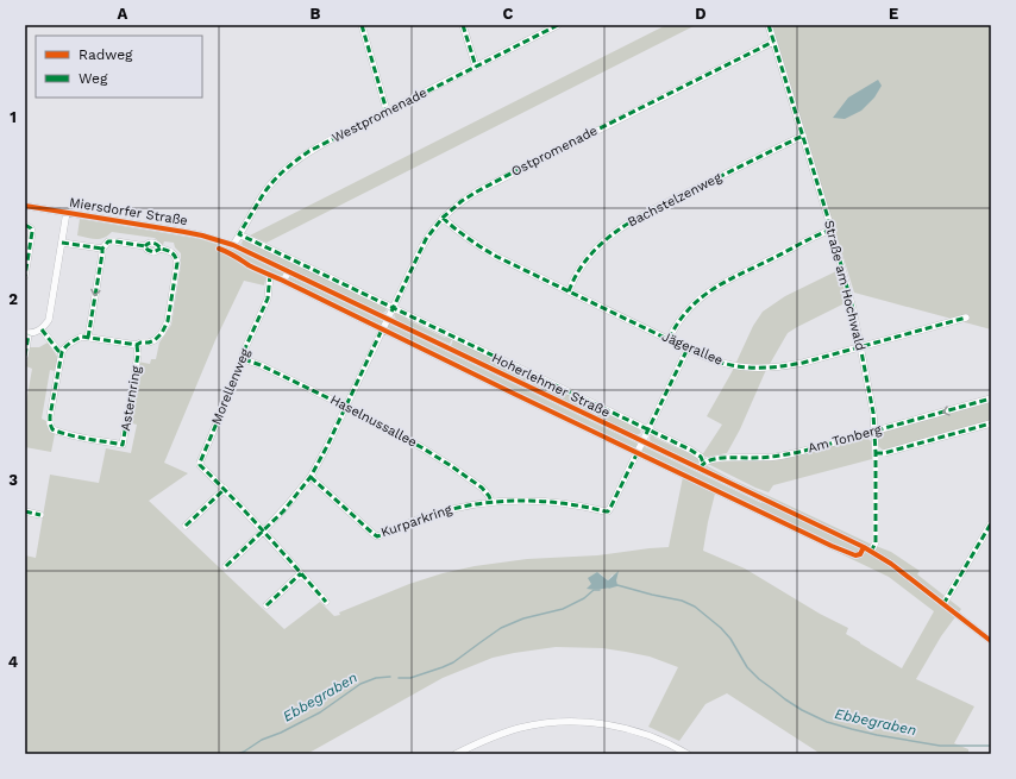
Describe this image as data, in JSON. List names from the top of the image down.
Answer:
{
  "streets": {
    "street": [
      "Westpromenade",
      "Ostpromenade",
      "Bachstelzenweg",
      "Miersdorfer Straße",
      "Straße am Hochwald",
      "Jägerallee",
      "Hoherlehmer Straße",
      "Morellenweg",
      "Asternring",
      "Haselnussallee",
      "Am Tonberg",
      "Kurparkring"
    ]
  },
  "crossings": [
    ["Westpromenade", "Miersdorfer Straße"],
    ["Westpromenade", "Hoherlehmer Straße"],
    ["Ostpromenade", "Straße am Hochwald"],
    ["Ostpromenade", "Jägerallee"],
    ["Ostpromenade", "Hoherlehmer Straße"],
    ["Ostpromenade", "Morellenweg"],
    ["Ostpromenade", "Haselnussallee"],
    ["Ostpromenade", "Kurparkring"],
    ["Bachstelzenweg", "Straße am Hochwald"],
    ["Bachstelzenweg", "Jägerallee"],
    ["Miersdorfer Straße", "Hoherlehmer Straße"],
    ["Straße am Hochwald", "Jägerallee"],
    ["Straße am Hochwald", "Hoherlehmer Straße"],
    ["Straße am Hochwald", "Am Tonberg"],
    ["Jägerallee", "Kurparkring"],
    ["Hoherlehmer Straße", "Am Tonberg"],
    ["Hoherlehmer Straße", "Kurparkring"],
    ["Morellenweg", "Haselnussallee"],
    ["Haselnussallee", "Kurparkring"]
  ],
  "water": ["Ebbegraben"],
  "legend": ["Radweg", "Weg"],
  "grid": {
    "columns": [
      "A",
      "B",
      "C",
      "D",
      "E"
    ],
    "rows": [
      "1",
      "2",
      "3",
      "4"
    ]
  }
}
